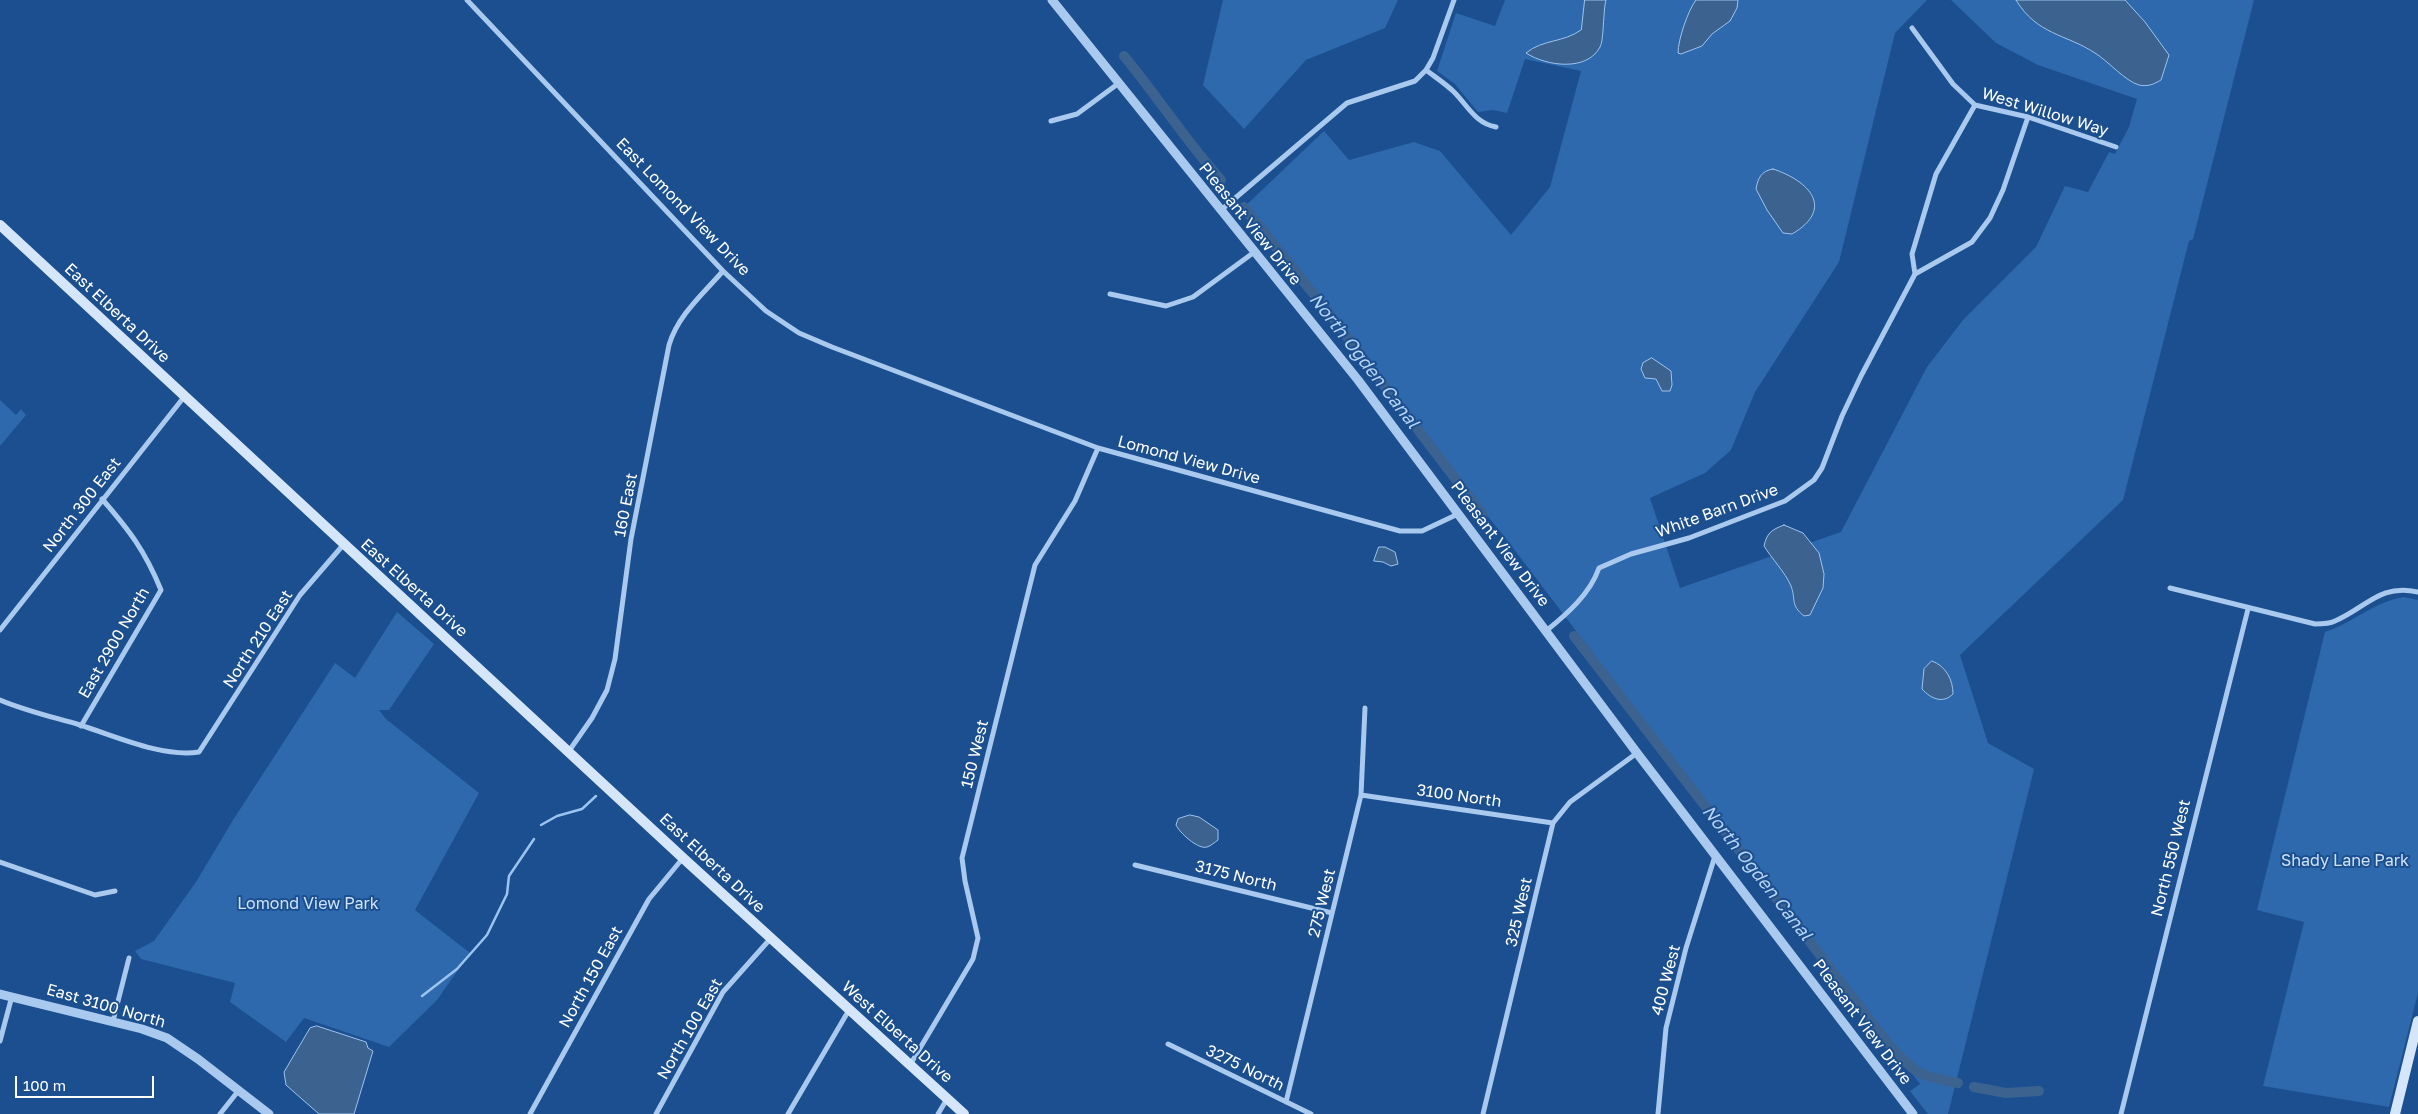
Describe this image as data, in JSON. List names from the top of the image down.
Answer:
{
  "streets": {
    "main road": ["East Elberta Drive", "West Elberta Drive"],
    "street": [
      "West Willow Way",
      "East Lomond View Drive",
      "Pleasant View Drive",
      "Lomond View Drive",
      "North 300 East",
      "160 East",
      "White Barn Drive",
      "North 210 East",
      "East 2900 North",
      "150 West",
      "3100 North",
      "North 550 West",
      "3175 North",
      "275 West",
      "325 West",
      "North 150 East",
      "400 West",
      "East 3100 North",
      "North 100 East",
      "3275 North"
    ]
  },
  "crossings": [
    ["East Lomond View Drive", "Lomond View Drive"],
    ["East Lomond View Drive", "160 East"],
    ["Pleasant View Drive", "Lomond View Drive"],
    ["Pleasant View Drive", "White Barn Drive"],
    ["Pleasant View Drive", "325 West"],
    ["Pleasant View Drive", "400 West"],
    ["East Elberta Drive", "North 300 East"],
    ["East Elberta Drive", "160 East"],
    ["East Elberta Drive", "North 210 East"],
    ["East Elberta Drive", "North 150 East"],
    ["East Elberta Drive", "North 100 East"],
    ["East Elberta Drive", "West Elberta Drive"],
    ["Lomond View Drive", "150 West"],
    ["North 300 East", "East 2900 North"],
    ["North 210 East", "East 2900 North"],
    ["150 West", "West Elberta Drive"],
    ["3100 North", "275 West"],
    ["3100 North", "325 West"],
    ["3175 North", "275 West"],
    ["275 West", "3275 North"]
  ],
  "water": ["North Ogden Canal"],
  "parks": ["Shady Lane Park", "Lomond View Park"],
  "scale_bar": "100 m"
}
